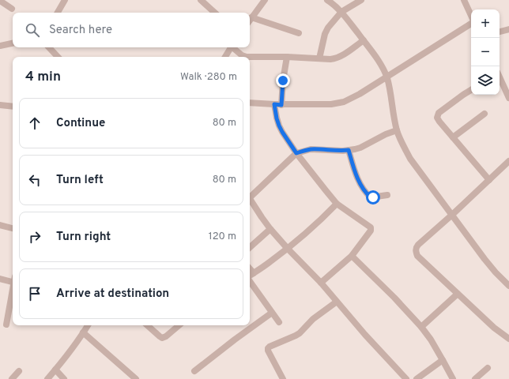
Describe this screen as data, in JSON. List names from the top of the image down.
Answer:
{
  "page": {
    "map_buttons": ["+", "−"],
    "search": "Search here",
    "heading": ["4 min", "Walk · 280 m"],
    "list": [
      ["Continue", "80 m"],
      ["Turn left", "80 m"],
      ["Turn right", "120 m"],
      "Arrive at destination"
    ]
  }
}
